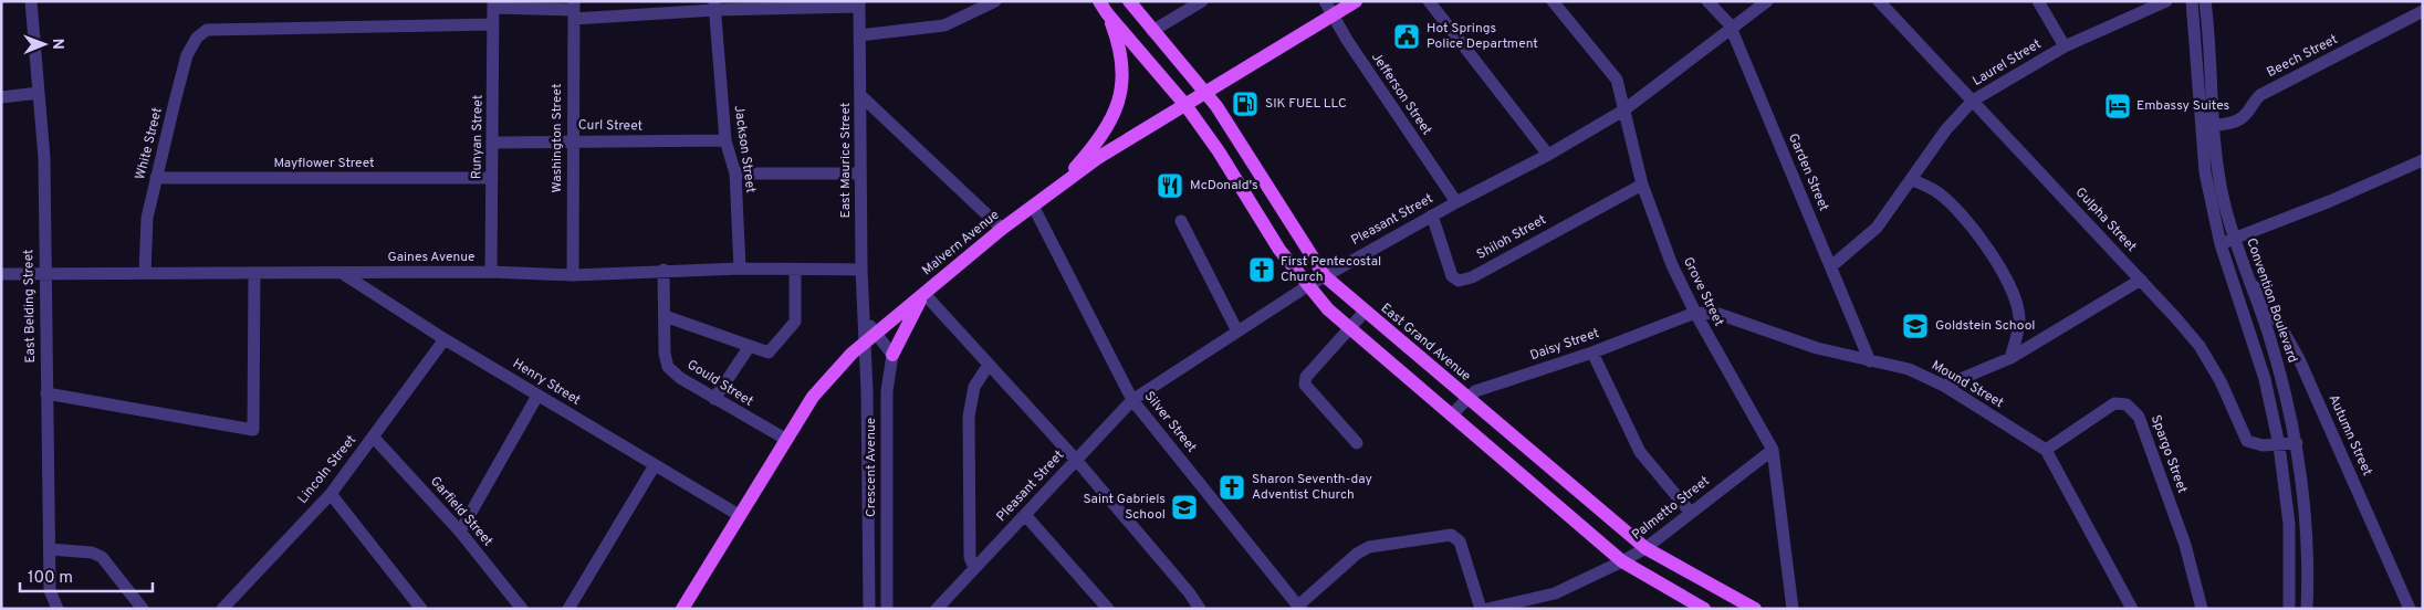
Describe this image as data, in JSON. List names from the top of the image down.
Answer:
{
  "streets": {
    "main road": ["Malvern Avenue", "East Grand Avenue"],
    "street": [
      "Beech Street",
      "Laurel Street",
      "Jefferson Street",
      "Curl Street",
      "Runyan Street",
      "Washington Street",
      "White Street",
      "Jackson Street",
      "East Maurice Street",
      "Mayflower Street",
      "Garden Street",
      "Pleasant Street",
      "Gulpha Street",
      "Shiloh Street",
      "Gaines Avenue",
      "Grove Street",
      "Convention Boulevard",
      "East Belding Street",
      "Daisy Street",
      "Henry Street",
      "Gould Street",
      "Mound Street",
      "Silver Street",
      "Autumn Street",
      "Spargo Street",
      "Crescent Avenue",
      "Lincoln Street",
      "Palmetto Street",
      "Garfield Street"
    ]
  },
  "crossings": [
    ["Beech Street", "Convention Boulevard"],
    ["Laurel Street", "Garden Street"],
    ["Laurel Street", "Gulpha Street"],
    ["Laurel Street", "Mound Street"],
    ["Jefferson Street", "Pleasant Street"],
    ["Jefferson Street", "Malvern Avenue"],
    ["Curl Street", "Runyan Street"],
    ["Curl Street", "Washington Street"],
    ["Curl Street", "Jackson Street"],
    ["Runyan Street", "White Street"],
    ["Runyan Street", "Mayflower Street"],
    ["Runyan Street", "Gaines Avenue"],
    ["Washington Street", "Gaines Avenue"],
    ["White Street", "Mayflower Street"],
    ["White Street", "Gaines Avenue"],
    ["Jackson Street", "Gaines Avenue"],
    ["East Maurice Street", "Malvern Avenue"],
    ["East Maurice Street", "Gaines Avenue"],
    ["East Maurice Street", "Crescent Avenue"],
    ["Garden Street", "Pleasant Street"],
    ["Garden Street", "Mound Street"],
    ["Pleasant Street", "Shiloh Street"],
    ["Pleasant Street", "Grove Street"],
    ["Pleasant Street", "East Grand Avenue"],
    ["Pleasant Street", "Silver Street"],
    ["Gulpha Street", "Convention Boulevard"],
    ["Shiloh Street", "Grove Street"],
    ["Malvern Avenue", "East Grand Avenue"],
    ["Malvern Avenue", "Henry Street"],
    ["Malvern Avenue", "Gould Street"],
    ["Malvern Avenue", "Silver Street"],
    ["Malvern Avenue", "Crescent Avenue"],
    ["Gaines Avenue", "East Belding Street"],
    ["Gaines Avenue", "Henry Street"],
    ["Gaines Avenue", "Gould Street"],
    ["Grove Street", "Daisy Street"],
    ["Grove Street", "Mound Street"],
    ["Grove Street", "Palmetto Street"],
    ["Convention Boulevard", "Autumn Street"],
    ["East Grand Avenue", "Daisy Street"],
    ["East Grand Avenue", "Palmetto Street"],
    ["Daisy Street", "Mound Street"],
    ["Henry Street", "Lincoln Street"],
    ["Mound Street", "Spargo Street"],
    ["Lincoln Street", "Garfield Street"]
  ],
  "places": {
    "public building": ["Hot Springs Police Department"],
    "fuel station": ["SIK FUEL LLC"],
    "hotel": ["Embassy Suites"],
    "restaurant": ["McDonald's"],
    "church": ["First Pentecostal Church", "Sharon Seventh-day Adventist Church"],
    "school or university": ["Goldstein School", "Saint Gabriels School"]
  },
  "scale_bar": "100 m",
  "north": "right"
}
